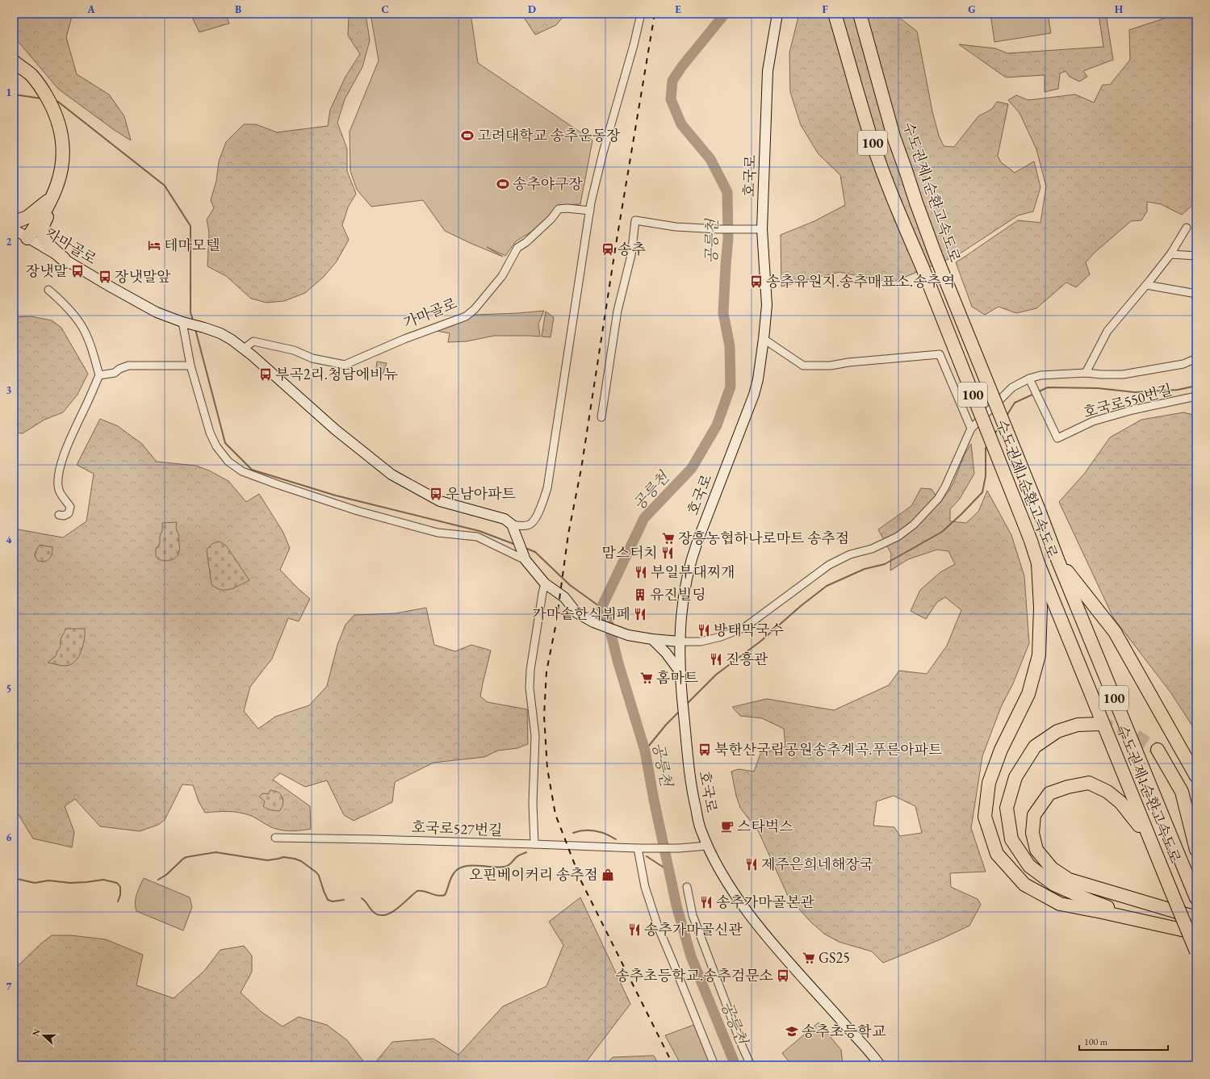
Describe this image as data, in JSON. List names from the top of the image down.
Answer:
{
  "streets": {
    "highway": ["100", "수도권제1순환고속도로"],
    "street": [
      "호국로",
      "가마골로",
      "호국로550번길",
      "호국로527번길"
    ]
  },
  "crossings": [
    ["호국로", "호국로550번길"],
    ["호국로", "호국로527번길"]
  ],
  "water": ["공릉천"],
  "places": {
    "sports": ["고려대학교 송추운동장", "송추야구장"],
    "hotel": ["테마모텔"],
    "station": ["송추"],
    "bus stop": [
      "장냇말",
      "장냇말앞",
      "송추유원지.송추매표소.송추역",
      "부곡2리.청담에비뉴",
      "우남아파트",
      "북한산국립공원송추계곡.푸른아파트",
      "송추초등학교.송추검문소"
    ],
    "supermarket": ["장흥농협하나로마트 송추점", "홈마트", "GS25"],
    "restaurant": [
      "맘스터치",
      "부일부대찌개",
      "가마솥한식뷔페",
      "방태막국수",
      "진흥관",
      "제주은희네해장국",
      "송추가마골본관",
      "송추가마골신관"
    ],
    "building": ["유진빌딩"],
    "cafe": ["스타벅스"],
    "shop": ["오핀베이커리 송추점"],
    "school or university": ["송추초등학교"]
  },
  "scale_bar": "100 m",
  "north": "left",
  "grid": {
    "columns": [
      "A",
      "B",
      "C",
      "D",
      "E",
      "F",
      "G",
      "H"
    ],
    "rows": [
      "1",
      "2",
      "3",
      "4",
      "5",
      "6",
      "7"
    ]
  }
}
